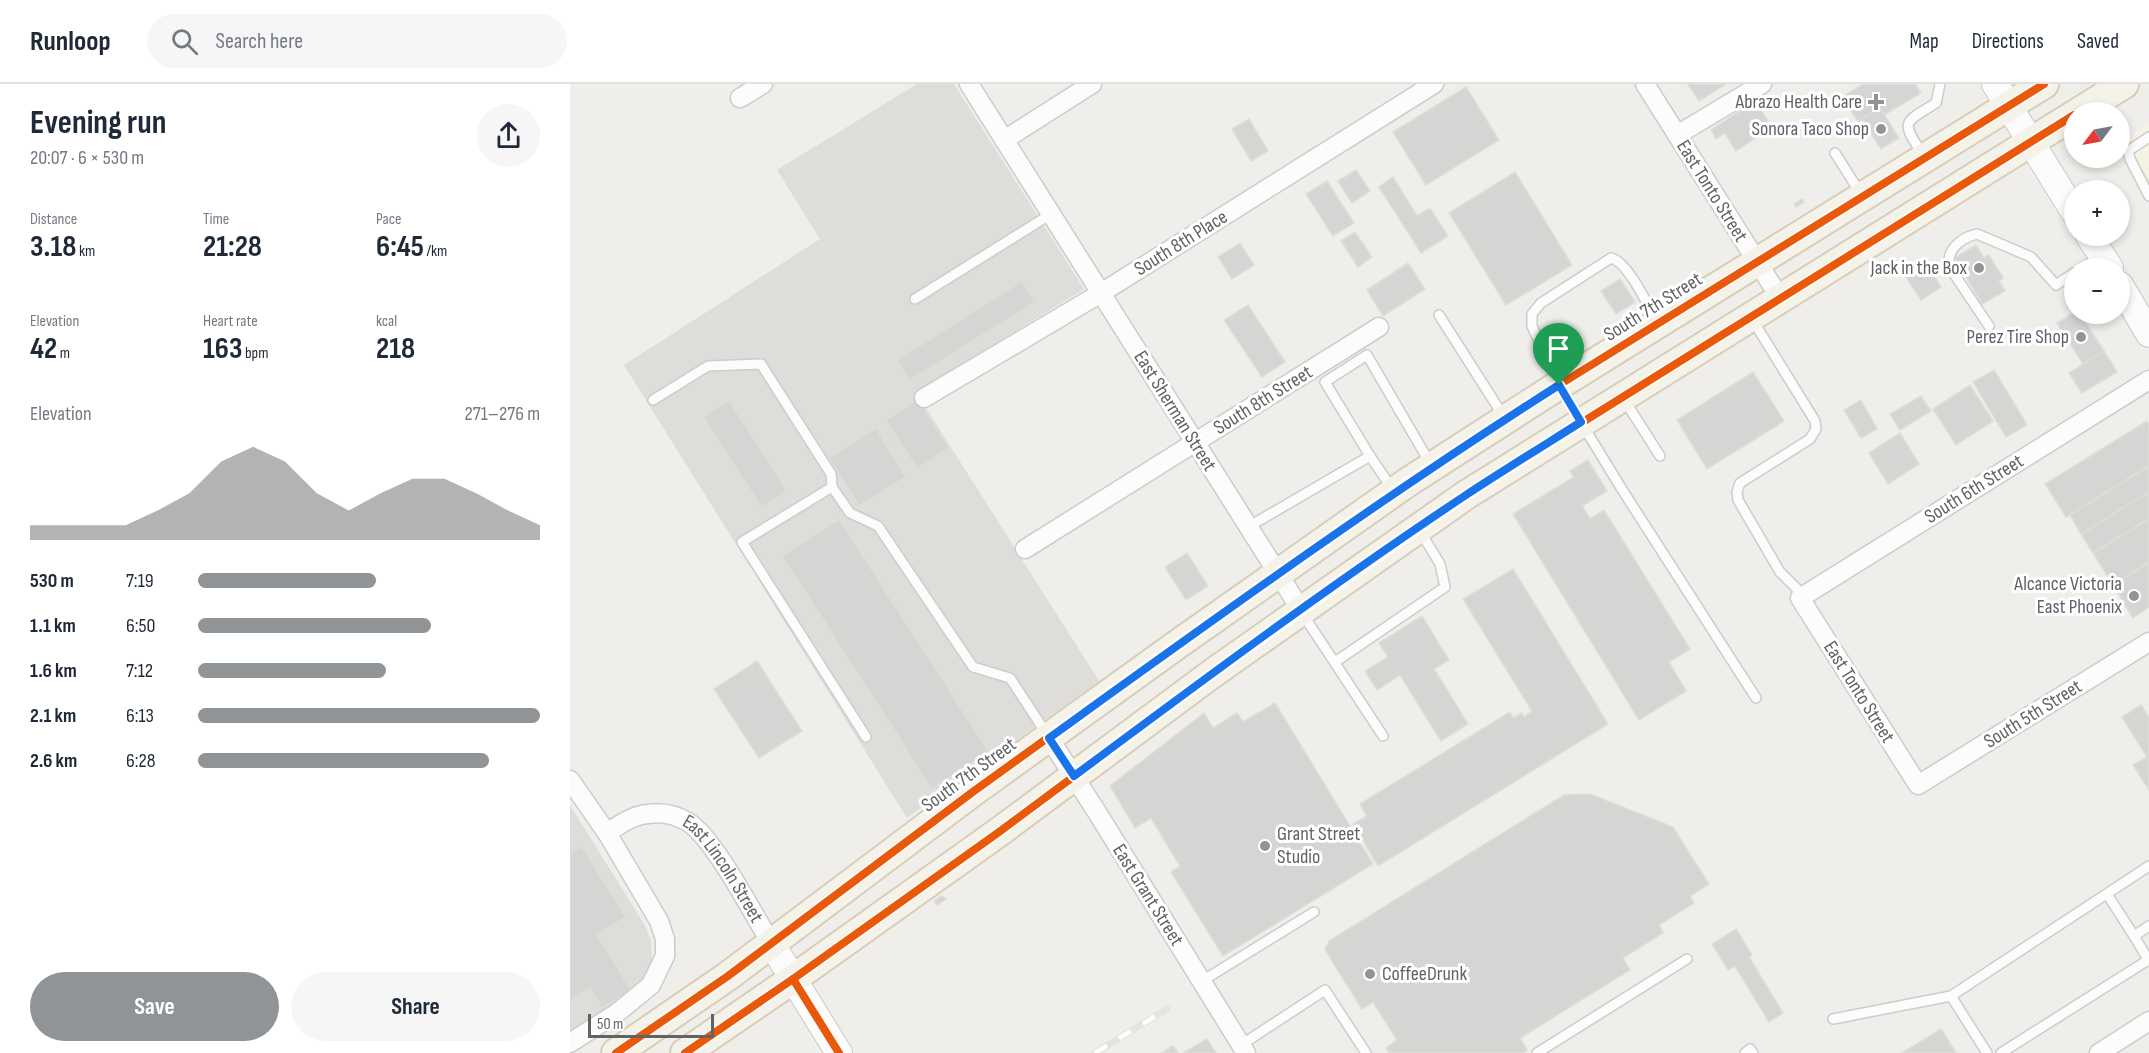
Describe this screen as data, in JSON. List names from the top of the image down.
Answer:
{
  "streets": {
    "main road": ["South 7th Street", "East Lincoln Street"],
    "street": [
      "East Tonto Street",
      "South 8th Place",
      "South 8th Street",
      "East Sherman Street",
      "South 6th Street",
      "South 5th Street",
      "East Grant Street"
    ]
  },
  "crossings": [
    ["East Tonto Street", "South 7th Street"],
    ["East Tonto Street", "South 6th Street"],
    ["East Tonto Street", "South 5th Street"],
    ["South 8th Place", "East Sherman Street"],
    ["South 7th Street", "East Sherman Street"],
    ["South 7th Street", "East Lincoln Street"],
    ["South 7th Street", "East Grant Street"],
    ["South 8th Street", "East Sherman Street"]
  ],
  "places": {
    "health": ["Abrazo Health Care"],
    "other": [
      "Sonora Taco Shop",
      "Jack in the Box",
      "Perez Tire Shop",
      "Alcance Victoria East Phoenix",
      "Grant Street Studio",
      "CoffeeDrunk"
    ]
  },
  "scale_bar": "50 m",
  "north": "bottom left",
  "page": {
    "header": "Runloop",
    "search": "Search here",
    "nav": ["Map", "Directions", "Saved"],
    "heading": ["Evening run", "20:07 · 6 × 530 m"],
    "map_buttons": ["+", "−"],
    "stats": [
      ["Distance", "3.18 km"],
      ["Time", "21:28"],
      ["Pace", "6:45 /km"],
      ["Elevation", "42 m"],
      ["Heart rate", "163 bpm"],
      ["kcal", "218"]
    ],
    "chart": ["Elevation", "271–276 m"],
    "list": [
      {
        "name": "530 m",
        "note": "7:19"
      },
      {
        "name": "1.1 km",
        "note": "6:50"
      },
      {
        "name": "1.6 km",
        "note": "7:12"
      },
      {
        "name": "2.1 km",
        "note": "6:13"
      },
      {
        "name": "2.6 km",
        "note": "6:28"
      }
    ],
    "buttons": ["Save", "Share"],
    "scale": "50 m"
  }
}
